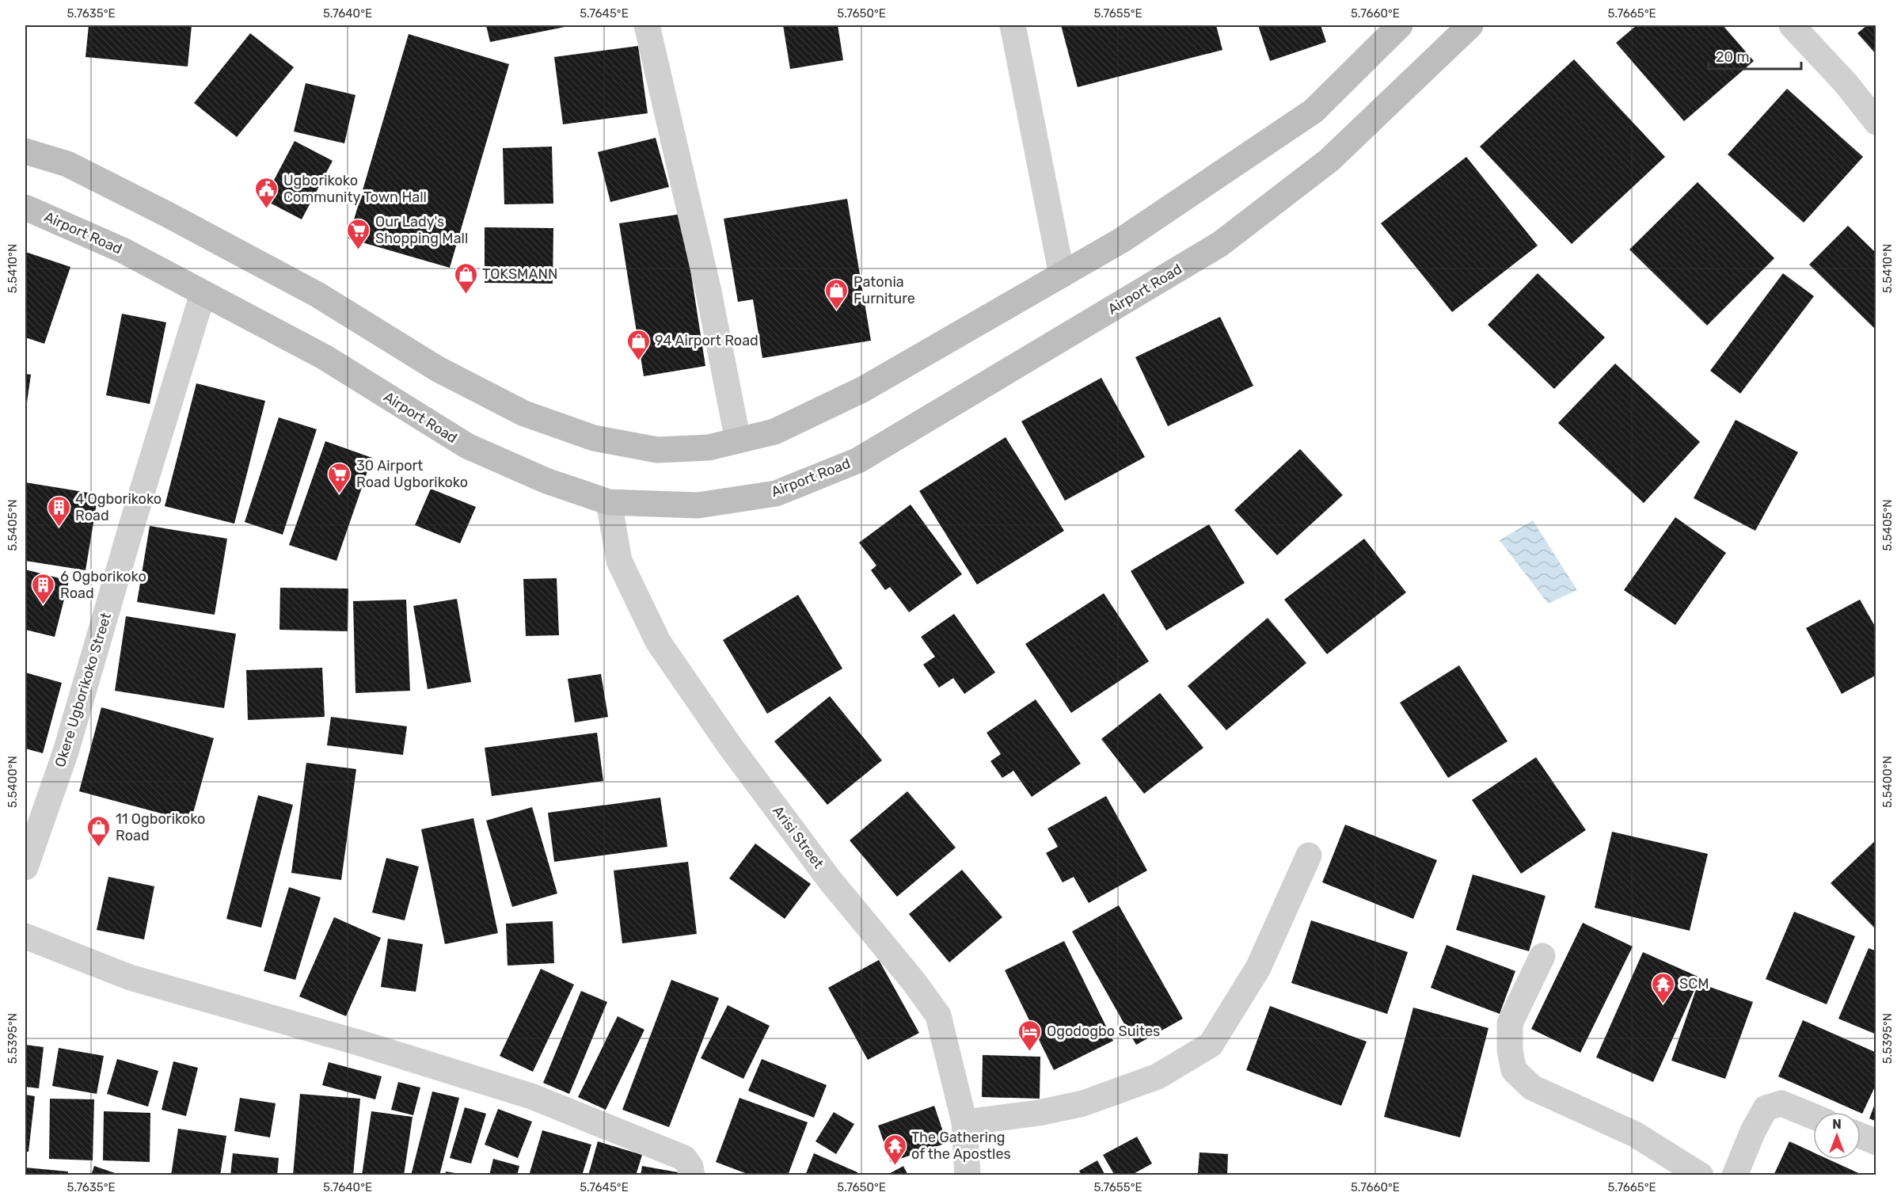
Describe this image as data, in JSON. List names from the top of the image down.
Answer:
{
  "streets": {
    "main road": ["Airport Road"],
    "street": ["Okere Ugborikoko Street", "Arisi Street"]
  },
  "crossings": [
    ["Airport Road", "Okere Ugborikoko Street"],
    ["Airport Road", "Arisi Street"]
  ],
  "places": {
    "public building": ["Ugborikoko Community Town Hall"],
    "supermarket": ["Our Lady's Shopping Mall", "30 Airport Road Ugborikoko"],
    "shop": [
      "TOKSMANN",
      "Patonia Furniture",
      "94 Airport Road",
      "11 Ogborikoko Road"
    ],
    "building": ["4 Ogborikoko Road", "6 Ogborikoko Road"],
    "temple": ["SCM", "The Gathering of the Apostles"],
    "hotel": ["Ogodogbo Suites"]
  },
  "scale_bar": "20 m",
  "north": "top",
  "coordinates": [
    "5.7635°E",
    "5.7640°E",
    "5.7645°E",
    "5.7650°E",
    "5.7655°E",
    "5.7660°E",
    "5.7665°E",
    "5.5410°N",
    "5.5405°N",
    "5.5400°N",
    "5.5395°N"
  ]
}
